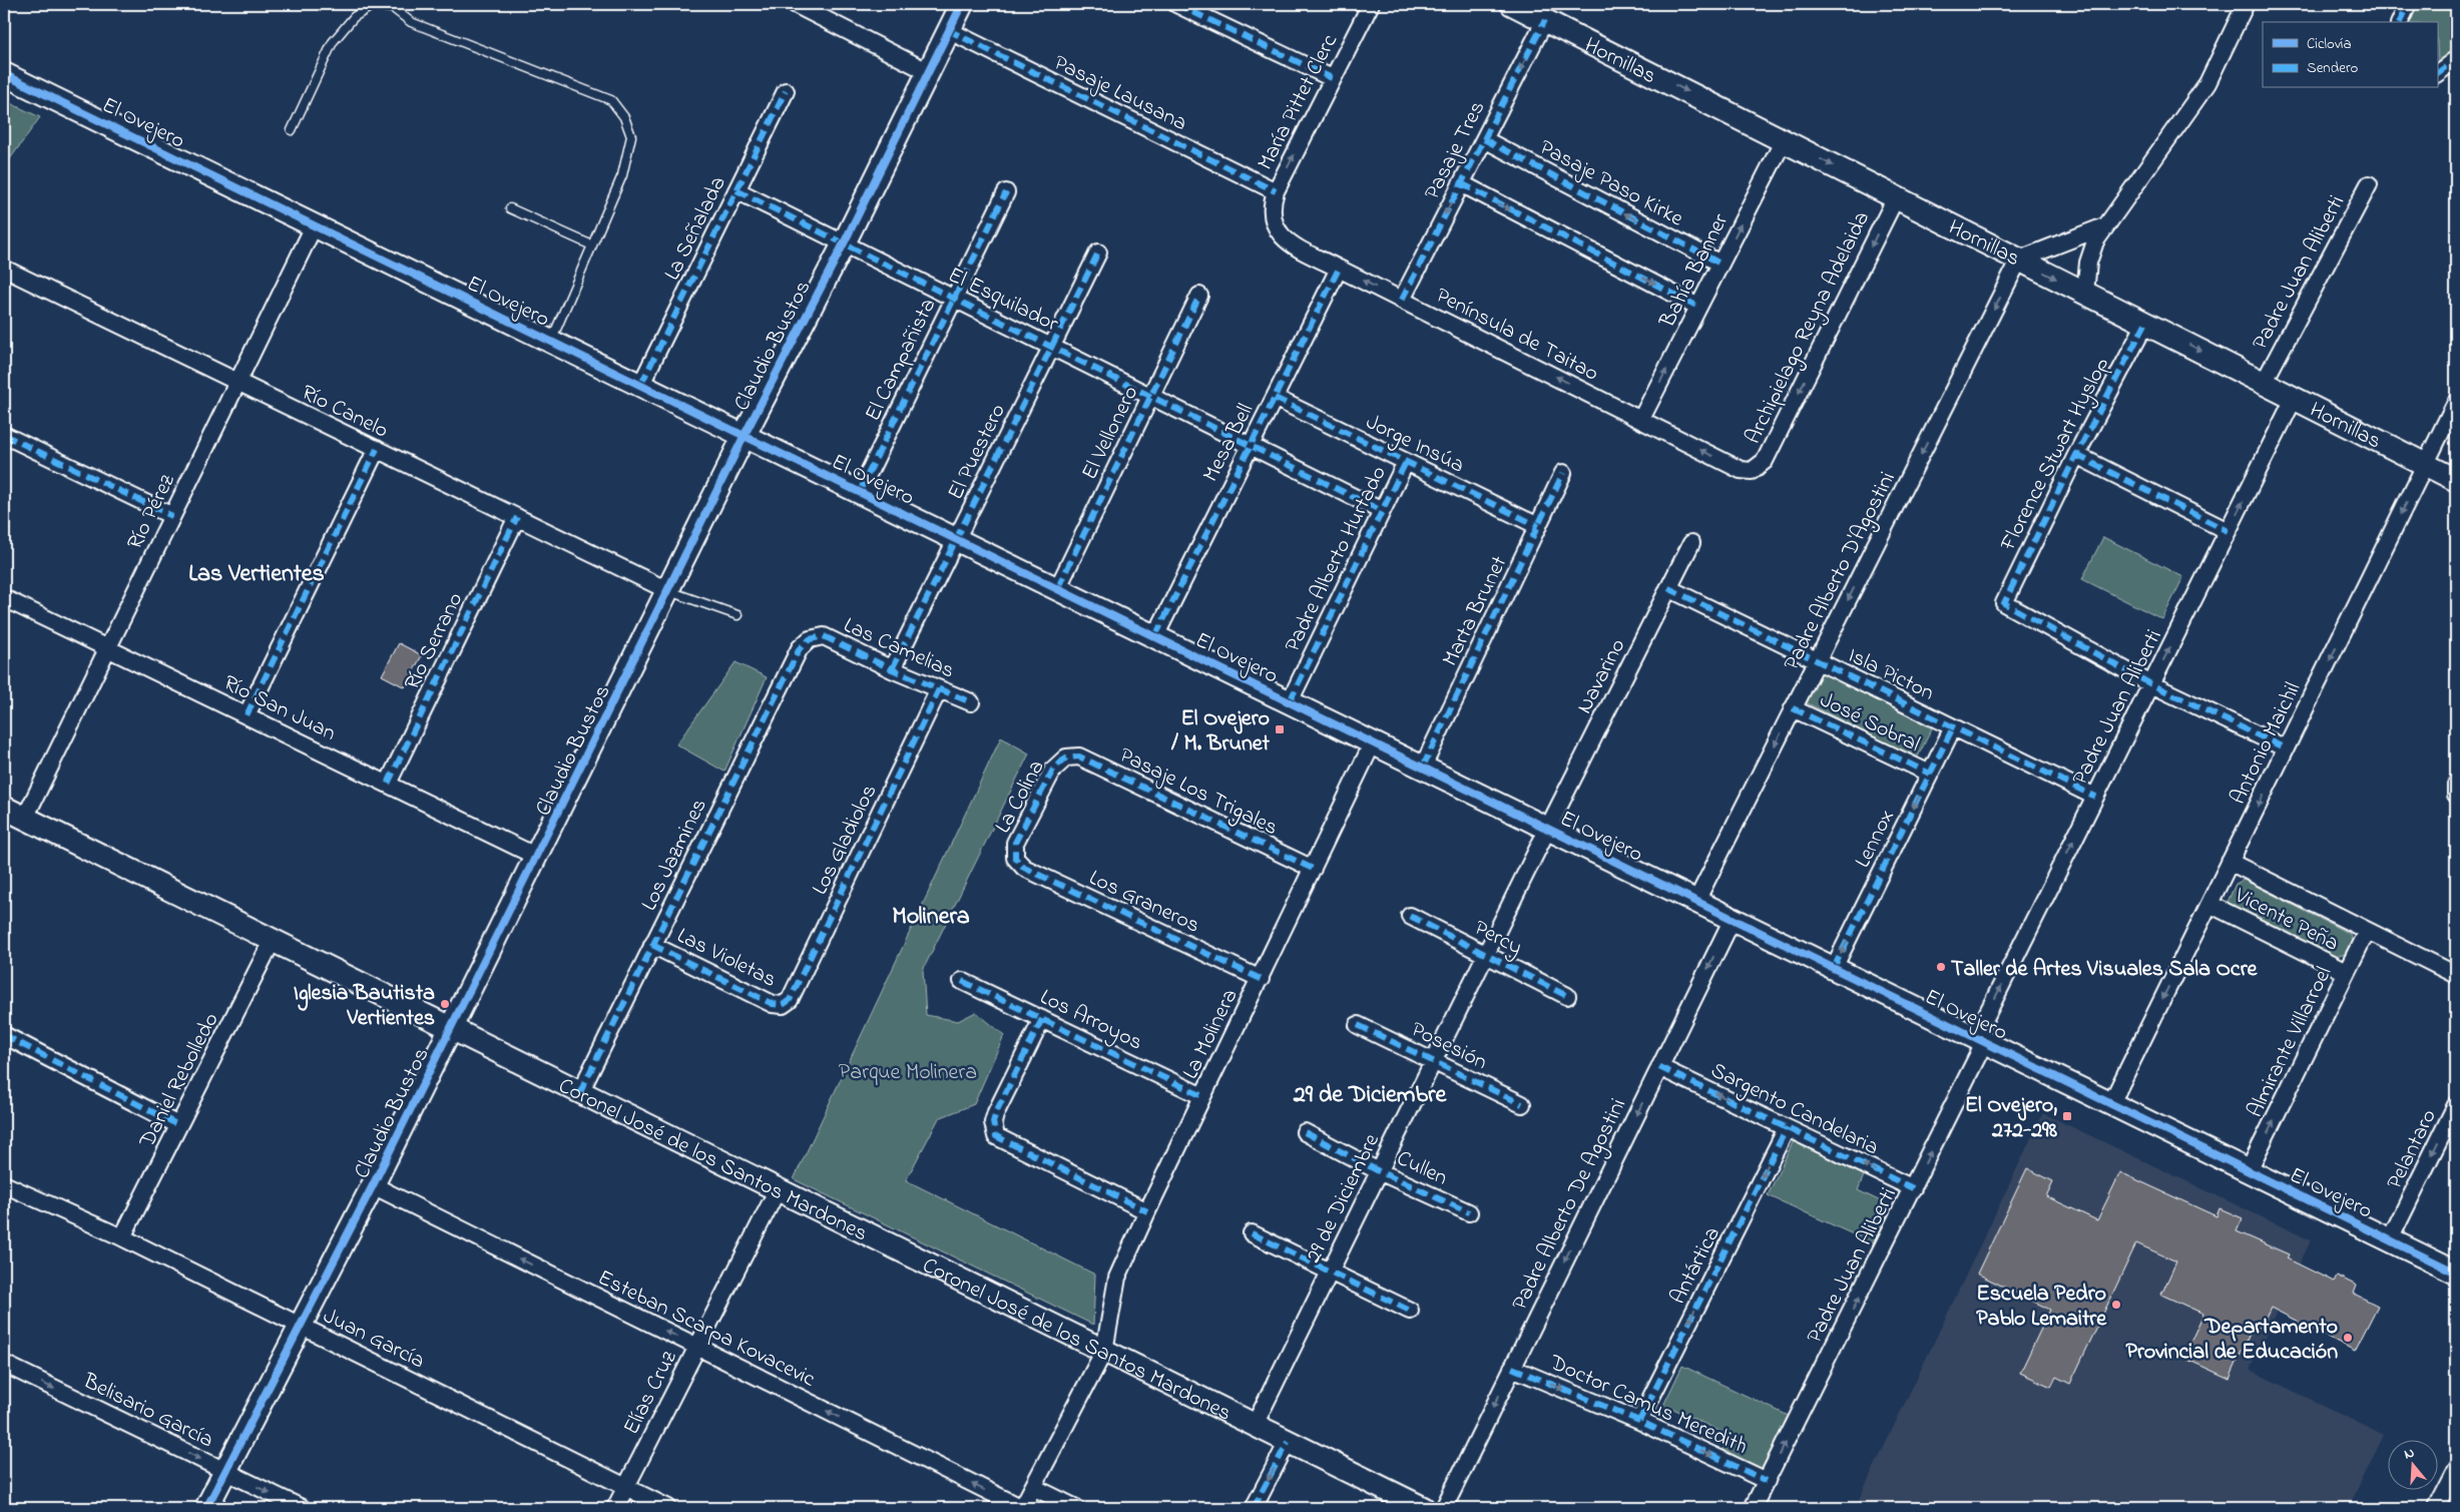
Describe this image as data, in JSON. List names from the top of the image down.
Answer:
{
  "streets": {
    "street": [
      "Hornillas",
      "Pasaje Lausana",
      "María Pittet Clerc",
      "El Ovejero",
      "Pasaje Tres",
      "Pasaje Paso Kirke",
      "La Señalada",
      "Bahía Banner",
      "Padre Juan Aliberti",
      "El Esquilador",
      "Archipielago Reyna Adelaida",
      "Península de Taitao",
      "Claudio Bustos",
      "El Campañista",
      "Río Canelo",
      "El Vellonero",
      "Mesa Bell",
      "Jorge Insúa",
      "El Puestero",
      "Florence Stwart Hyslop",
      "Río Pérez",
      "Padre Alberto Hurtado",
      "Padre Alberto D'Agostini",
      "Marta Brunet",
      "Río Serrano",
      "Las Camelias",
      "Isla Picton",
      "Navarino",
      "Río San Juan",
      "José Sobral",
      "Antonio Maichil",
      "Pasaje Los Trigales",
      "La Colina",
      "Lennox",
      "Los Gladiolos",
      "Los Jazmines",
      "Los Graneros",
      "Vicente Peña",
      "Percy",
      "Las Violetas",
      "Los Arroyos",
      "La Molinera",
      "Almirante Villarroel",
      "Posesión",
      "Daniel Rebolledo",
      "Sargento Candelaria",
      "Pelantaro",
      "Coronel José de los Santos Mardones",
      "Cullen",
      "29 de Diciembre",
      "Padre Alberto De Agostini",
      "Antártica",
      "Esteban Scarpa Kovacevic",
      "Juan García",
      "Elías Cruz",
      "Doctor Camus Meredith",
      "Belisario García"
    ]
  },
  "crossings": [
    ["Hornillas", "Pasaje Tres"],
    ["Hornillas", "Bahía Banner"],
    ["Hornillas", "Padre Juan Aliberti"],
    ["Hornillas", "Archipielago Reyna Adelaida"],
    ["Hornillas", "Florence Stwart Hyslop"],
    ["Hornillas", "Padre Alberto D'Agostini"],
    ["Hornillas", "Antonio Maichil"],
    ["Pasaje Lausana", "María Pittet Clerc"],
    ["Pasaje Lausana", "Claudio Bustos"],
    ["María Pittet Clerc", "Península de Taitao"],
    ["El Ovejero", "La Señalada"],
    ["El Ovejero", "Padre Juan Aliberti"],
    ["El Ovejero", "Claudio Bustos"],
    ["El Ovejero", "El Campañista"],
    ["El Ovejero", "El Vellonero"],
    ["El Ovejero", "Mesa Bell"],
    ["El Ovejero", "El Puestero"],
    ["El Ovejero", "Río Pérez"],
    ["El Ovejero", "Padre Alberto Hurtado"],
    ["El Ovejero", "Padre Alberto D'Agostini"],
    ["El Ovejero", "Marta Brunet"],
    ["El Ovejero", "Navarino"],
    ["El Ovejero", "Antonio Maichil"],
    ["El Ovejero", "Lennox"],
    ["El Ovejero", "La Molinera"],
    ["El Ovejero", "Almirante Villarroel"],
    ["El Ovejero", "Pelantaro"],
    ["El Ovejero", "29 de Diciembre"],
    ["El Ovejero", "Padre Alberto De Agostini"],
    ["Pasaje Tres", "Pasaje Paso Kirke"],
    ["Pasaje Tres", "Península de Taitao"],
    ["Pasaje Paso Kirke", "Bahía Banner"],
    ["La Señalada", "El Esquilador"],
    ["Bahía Banner", "Península de Taitao"],
    ["Padre Juan Aliberti", "Florence Stwart Hyslop"],
    ["Padre Juan Aliberti", "Isla Picton"],
    ["Padre Juan Aliberti", "Sargento Candelaria"],
    ["Padre Juan Aliberti", "Doctor Camus Meredith"],
    ["El Esquilador", "Claudio Bustos"],
    ["El Esquilador", "El Campañista"],
    ["El Esquilador", "El Vellonero"],
    ["El Esquilador", "Mesa Bell"],
    ["El Esquilador", "El Puestero"],
    ["El Esquilador", "Padre Alberto Hurtado"],
    ["Archipielago Reyna Adelaida", "Península de Taitao"],
    ["Península de Taitao", "Mesa Bell"],
    ["Claudio Bustos", "Río Canelo"],
    ["Claudio Bustos", "Río San Juan"],
    ["Claudio Bustos", "Coronel José de los Santos Mardones"],
    ["Claudio Bustos", "Esteban Scarpa Kovacevic"],
    ["Claudio Bustos", "Juan García"],
    ["Claudio Bustos", "Belisario García"],
    ["Río Canelo", "Río Pérez"],
    ["Río Canelo", "Río Serrano"],
    ["Mesa Bell", "Jorge Insúa"],
    ["Jorge Insúa", "Padre Alberto Hurtado"],
    ["Jorge Insúa", "Marta Brunet"],
    ["El Puestero", "Las Camelias"],
    ["Río Pérez", "Río San Juan"],
    ["Río Pérez", "Coronel José de los Santos Mardones"],
    ["Padre Alberto D'Agostini", "Isla Picton"],
    ["Padre Alberto D'Agostini", "José Sobral"],
    ["Río Serrano", "Río San Juan"],
    ["Las Camelias", "Los Gladiolos"],
    ["Las Camelias", "Los Jazmines"],
    ["Isla Picton", "Navarino"],
    ["Isla Picton", "Lennox"],
    ["Navarino", "29 de Diciembre"],
    ["José Sobral", "Lennox"],
    ["Antonio Maichil", "Vicente Peña"],
    ["Pasaje Los Trigales", "La Colina"],
    ["Pasaje Los Trigales", "La Molinera"],
    ["La Colina", "Los Graneros"],
    ["Los Gladiolos", "Las Violetas"],
    ["Los Jazmines", "Las Violetas"],
    ["Los Jazmines", "Coronel José de los Santos Mardones"],
    ["Los Graneros", "La Molinera"],
    ["Vicente Peña", "Almirante Villarroel"],
    ["Percy", "29 de Diciembre"],
    ["Los Arroyos", "La Molinera"],
    ["La Molinera", "Coronel José de los Santos Mardones"],
    ["La Molinera", "Esteban Scarpa Kovacevic"],
    ["Posesión", "29 de Diciembre"],
    ["Daniel Rebolledo", "Coronel José de los Santos Mardones"],
    ["Daniel Rebolledo", "Juan García"],
    ["Sargento Candelaria", "Padre Alberto De Agostini"],
    ["Sargento Candelaria", "Antártica"],
    ["Coronel José de los Santos Mardones", "29 de Diciembre"],
    ["Coronel José de los Santos Mardones", "Elías Cruz"],
    ["Cullen", "29 de Diciembre"],
    ["Padre Alberto De Agostini", "Doctor Camus Meredith"],
    ["Antártica", "Doctor Camus Meredith"],
    ["Esteban Scarpa Kovacevic", "Elías Cruz"],
    ["Juan García", "Elías Cruz"]
  ],
  "one_way": [
    "María Pittet Clerc",
    "Pasaje Tres",
    "Bahía Banner",
    "Padre Juan Aliberti",
    "Archipielago Reyna Adelaida",
    "Padre Alberto D'Agostini",
    "Antonio Maichil",
    "Lennox",
    "Almirante Villarroel",
    "Sargento Candelaria",
    "Pelantaro",
    "Padre Alberto De Agostini",
    "Antártica",
    "Esteban Scarpa Kovacevic",
    "Doctor Camus Meredith",
    "Belisario García"
  ],
  "districts": ["Las Vertientes", "Molinera", "29 de Diciembre"],
  "parks": ["Parque Molinera"],
  "places": {
    "transit": ["El Ovejero / M. Brunet", "El Ovejero, 272-298"],
    "other": [
      "Taller de Artes Visuales Sala Ocre",
      "Iglesia Bautista Vertientes",
      "Escuela Pedro Pablo Lemaitre",
      "Departamento Provincial de Educación"
    ]
  },
  "legend": ["Ciclovía", "Sendero"],
  "north": "top"
}
